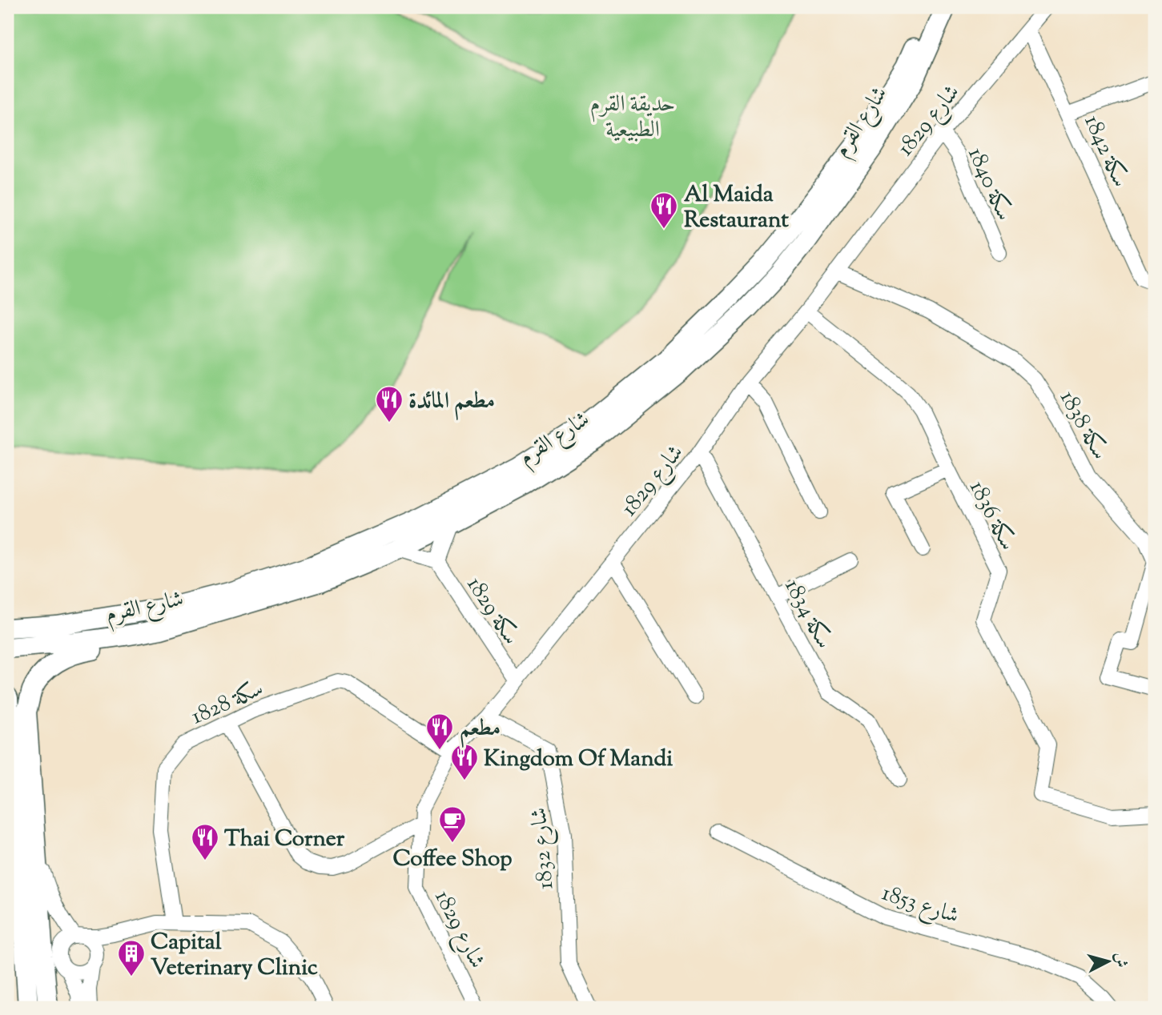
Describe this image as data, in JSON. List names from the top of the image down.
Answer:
{
  "streets": {
    "main road": ["شارع القرم"],
    "street": [
      "1829 شارع",
      "سكة 1842",
      "سكة 1840",
      "1838 سكة",
      "سكة 1836",
      "سكة 1829",
      "سكة 1834",
      "سكة 1828",
      "1832 شارع",
      "شارع 1853"
    ]
  },
  "crossings": [
    ["1829 شارع", "سكة 1842"],
    ["1829 شارع", "سكة 1840"],
    ["1829 شارع", "1838 سكة"],
    ["1829 شارع", "سكة 1836"],
    ["1829 شارع", "سكة 1829"],
    ["1829 شارع", "سكة 1834"],
    ["1829 شارع", "سكة 1828"],
    ["1829 شارع", "1832 شارع"]
  ],
  "parks": ["حديقة القرم الطبيعية"],
  "places": {
    "restaurant": [
      "Al Maida Restaurant",
      "مطعم المائدة",
      "مطعم",
      "Kingdom Of Mandi",
      "Thai Corner"
    ],
    "cafe": ["Coffee Shop"],
    "building": ["Capital Veterinary Clinic"]
  },
  "north": "right"
}
